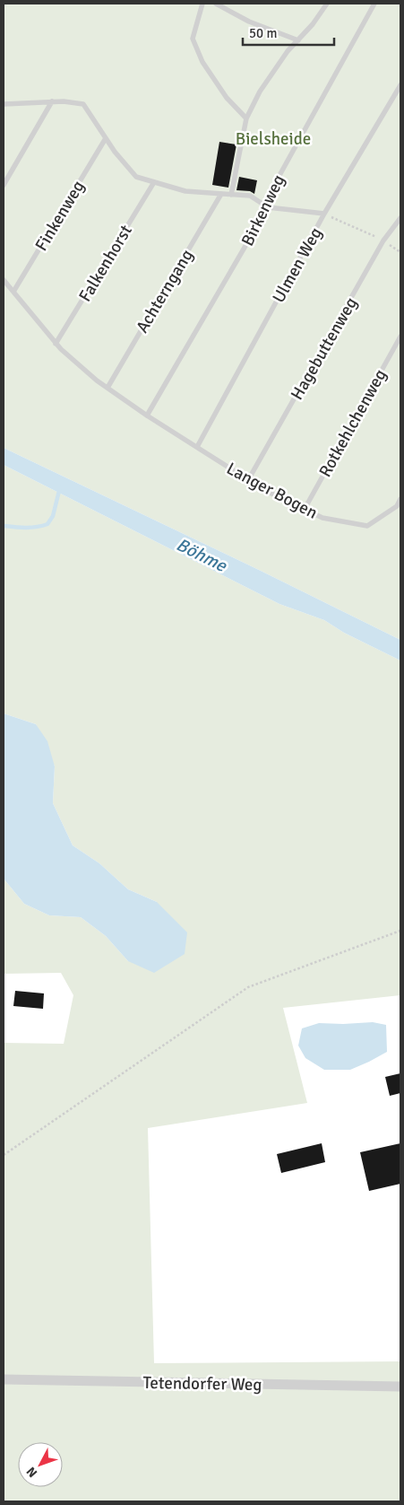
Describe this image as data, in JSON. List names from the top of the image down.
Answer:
{
  "streets": {
    "street": ["Tetendorfer Weg"],
    "lane": [
      "Birkenweg",
      "Finkenweg",
      "Falkenhorst",
      "Ulmen Weg",
      "Achterngang",
      "Hagebuttenweg",
      "Rotkehlchenweg",
      "Langer Bogen"
    ]
  },
  "crossings": [
    ["Birkenweg", "Langer Bogen"],
    ["Finkenweg", "Langer Bogen"],
    ["Falkenhorst", "Langer Bogen"],
    ["Ulmen Weg", "Langer Bogen"],
    ["Achterngang", "Langer Bogen"],
    ["Hagebuttenweg", "Langer Bogen"],
    ["Rotkehlchenweg", "Langer Bogen"]
  ],
  "water": ["Böhme"],
  "parks": ["Bielsheide"],
  "scale_bar": "50 m",
  "north": "bottom left"
}
